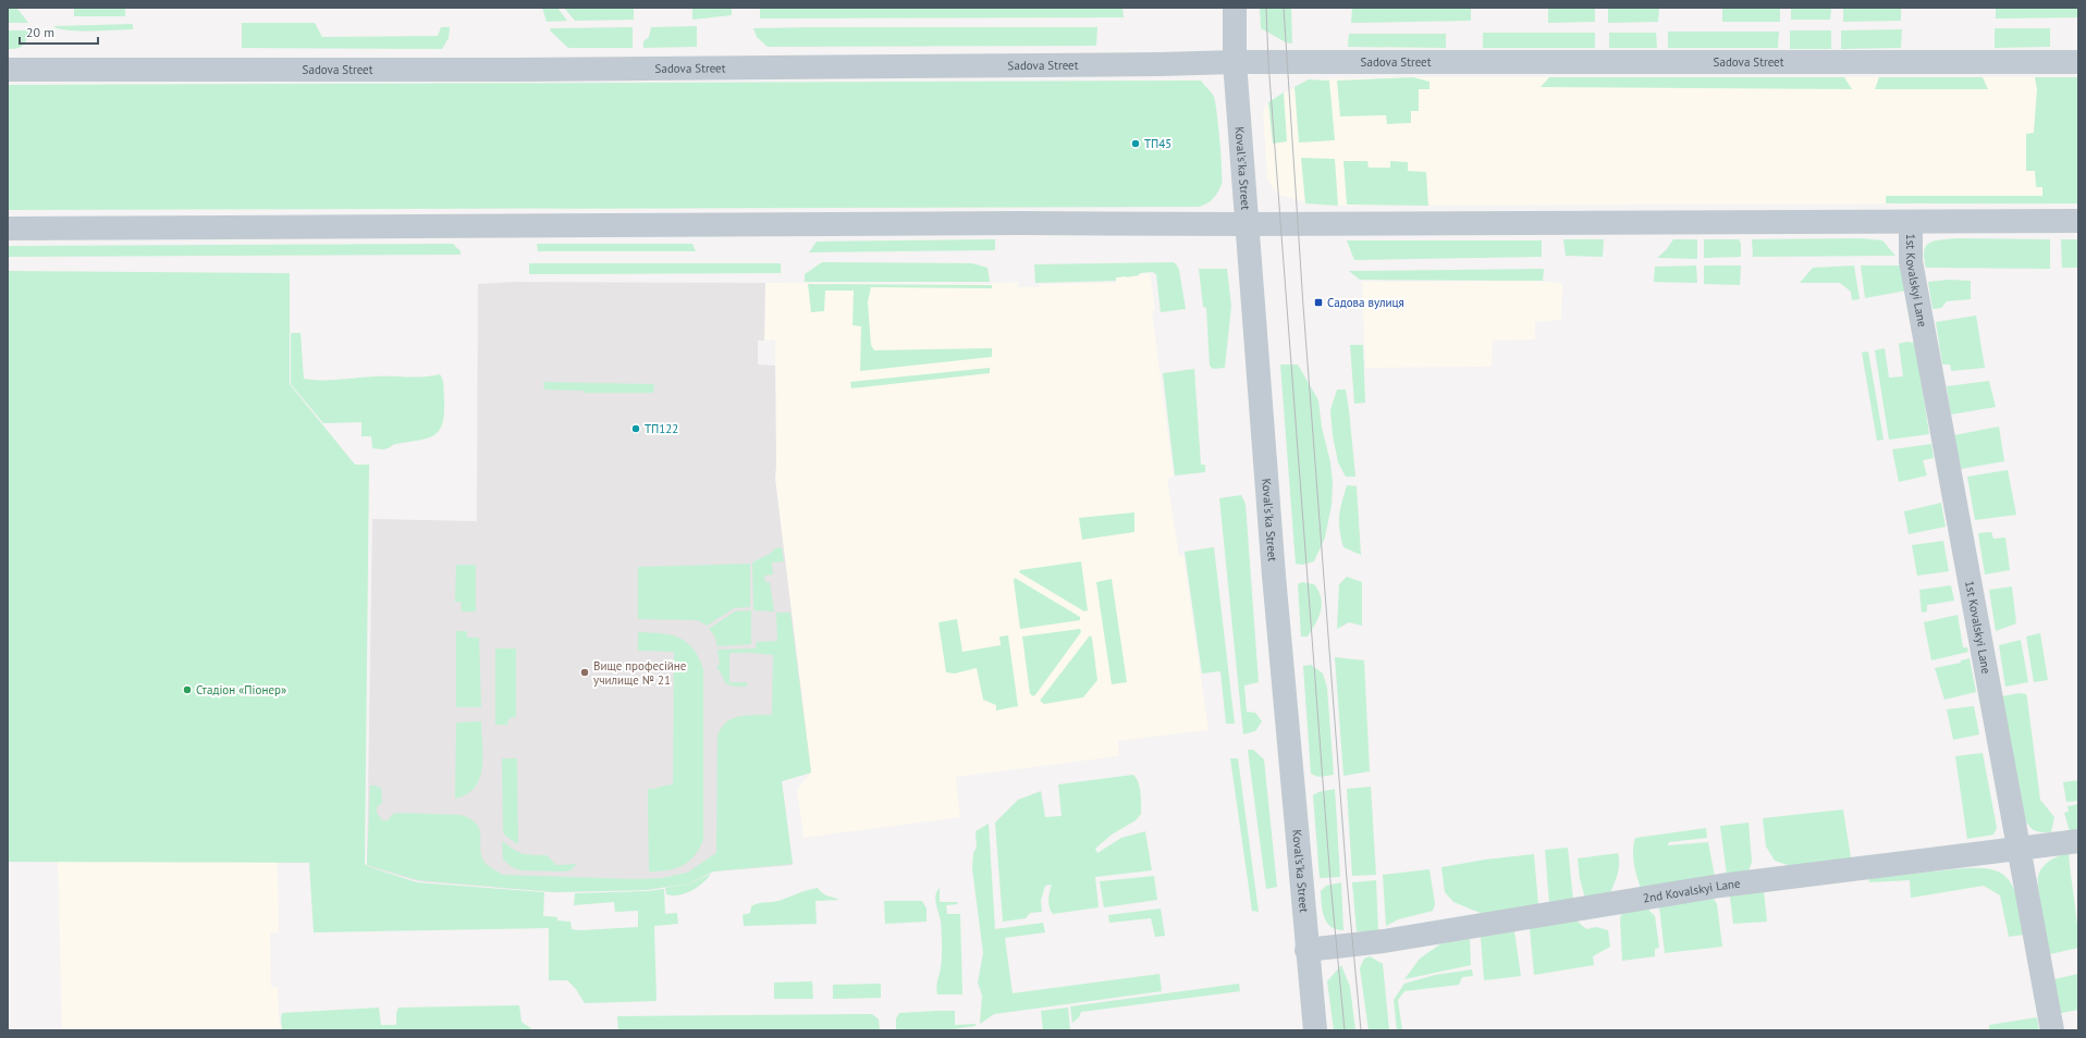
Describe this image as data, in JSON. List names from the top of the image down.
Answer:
{
  "streets": {
    "street": [
      "Sadova Street",
      "Koval's'ka Street",
      "1st Kovalskyi Lane",
      "2nd Kovalskyi Lane"
    ]
  },
  "crossings": [
    ["Sadova Street", "Koval's'ka Street"],
    ["Koval's'ka Street", "2nd Kovalskyi Lane"],
    ["1st Kovalskyi Lane", "2nd Kovalskyi Lane"]
  ],
  "places": {
    "other": [
      "ТП45",
      "ТП122",
      "Вище професійне училище № 21",
      "Стадіон «Піонер»"
    ],
    "transit": ["Садова вулиця"]
  },
  "scale_bar": "20 m"
}
